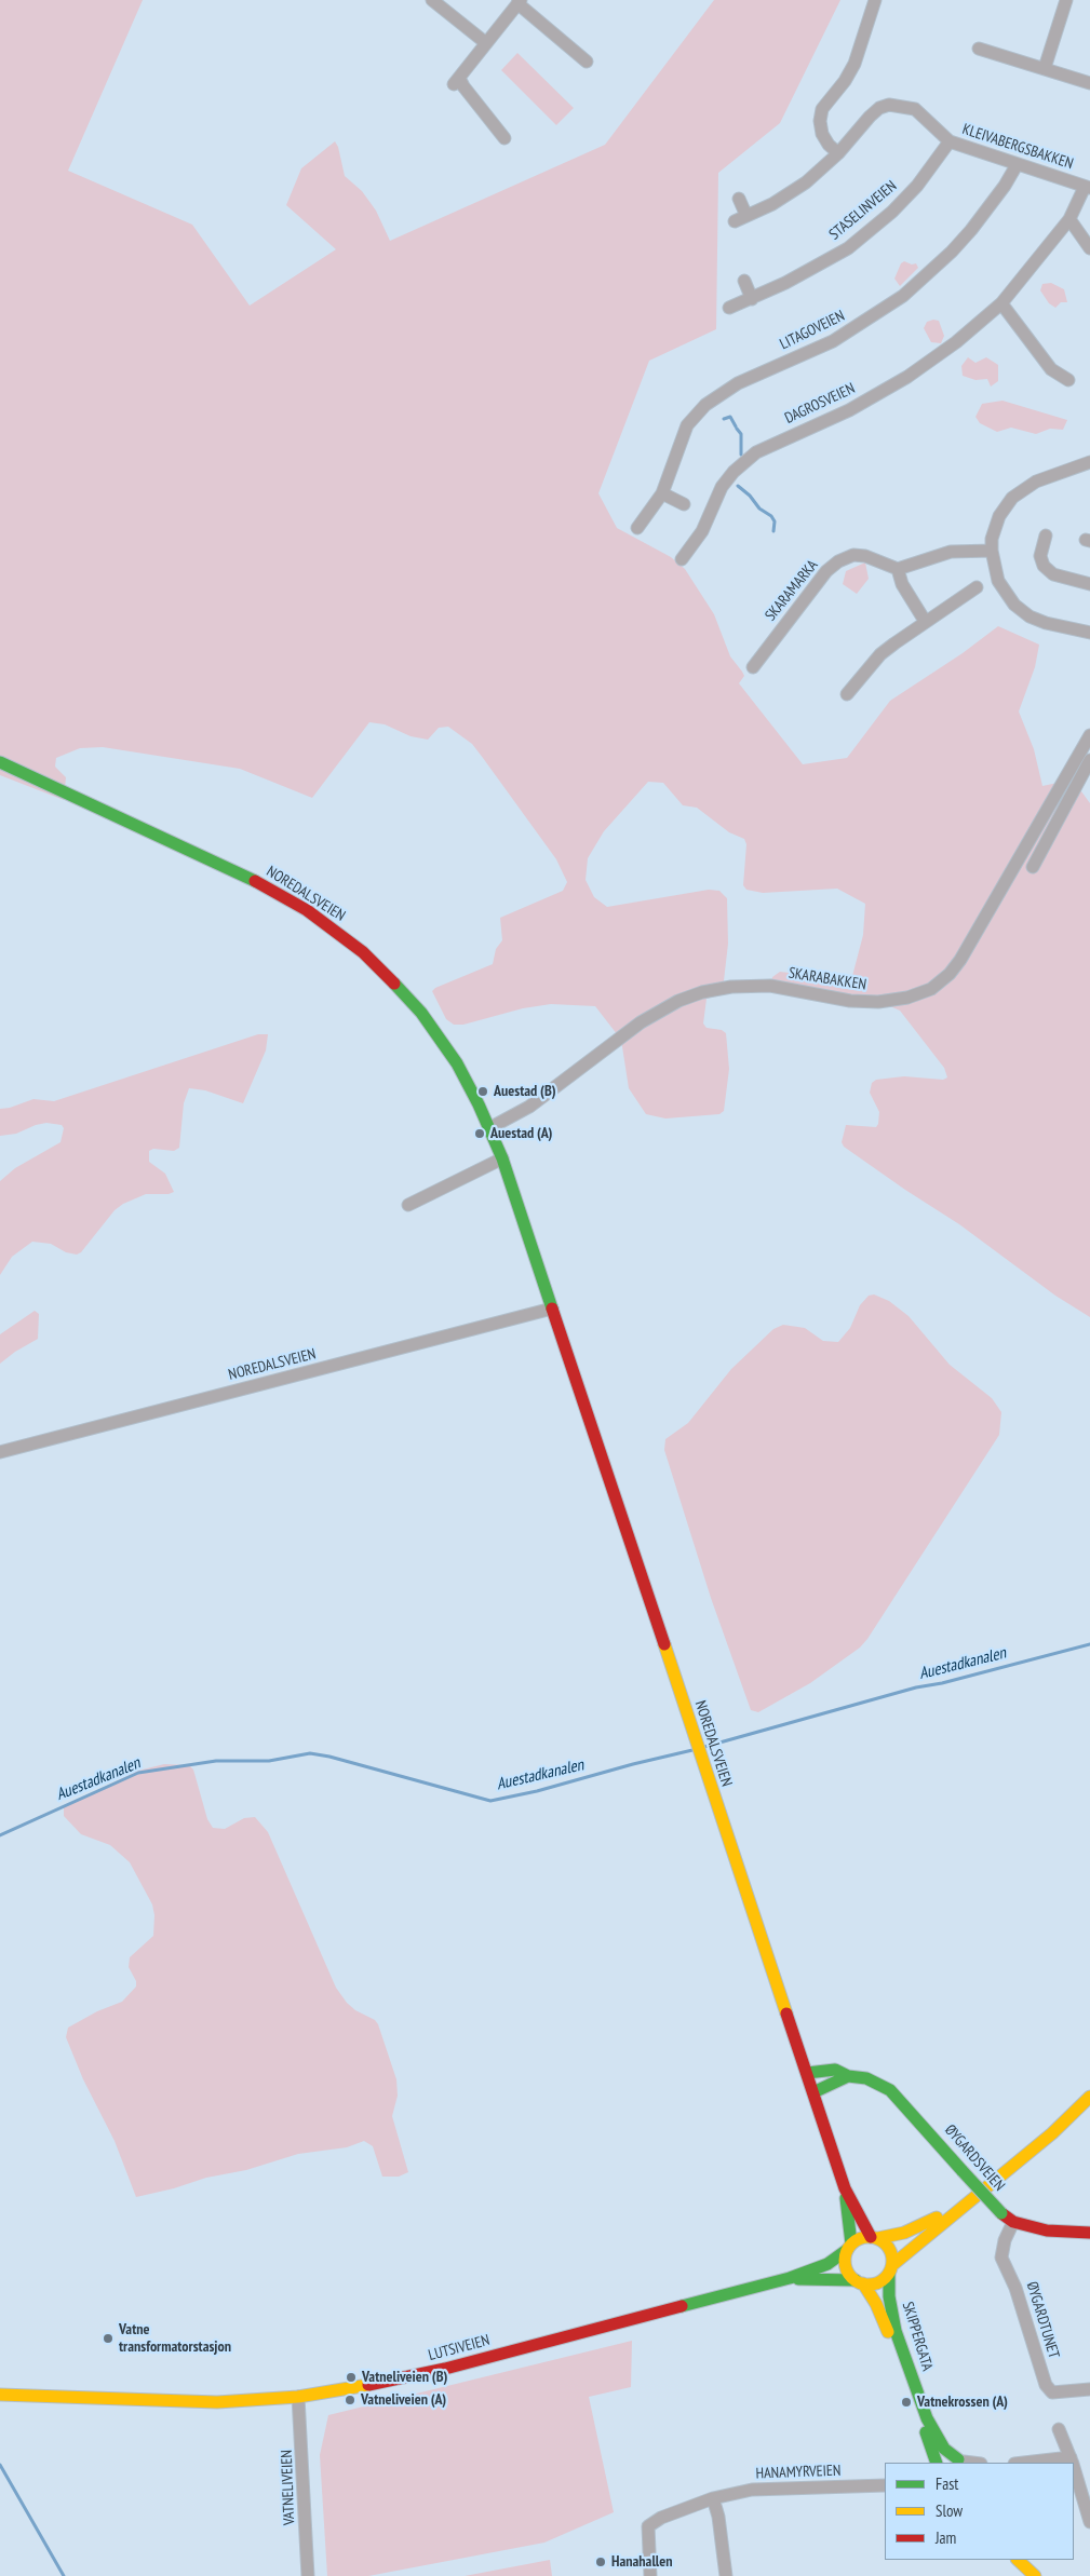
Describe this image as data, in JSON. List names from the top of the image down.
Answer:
{
  "streets": {
    "main road": [
      "NOREDALSVEIEN",
      "ØYGARDSVEIEN",
      "SKIPPERGATA",
      "LUTSIVEIEN"
    ],
    "street": [
      "KLEIVABERGSBAKKEN",
      "STASELINVEIEN",
      "LITAGOVEIEN",
      "DAGROSVEIEN",
      "SKARAMARKA",
      "SKARABAKKEN",
      "ØYGARDTUNET",
      "HANAMYRVEIEN",
      "VATNELIVEIEN"
    ]
  },
  "crossings": [
    ["KLEIVABERGSBAKKEN", "STASELINVEIEN"],
    ["KLEIVABERGSBAKKEN", "LITAGOVEIEN"],
    ["KLEIVABERGSBAKKEN", "DAGROSVEIEN"],
    ["NOREDALSVEIEN", "SKARABAKKEN"],
    ["NOREDALSVEIEN", "ØYGARDSVEIEN"],
    ["NOREDALSVEIEN", "SKIPPERGATA"],
    ["NOREDALSVEIEN", "LUTSIVEIEN"],
    ["ØYGARDSVEIEN", "ØYGARDTUNET"],
    ["SKIPPERGATA", "LUTSIVEIEN"],
    ["LUTSIVEIEN", "VATNELIVEIEN"]
  ],
  "water": ["Auestadkanalen"],
  "places": [
    "Auestad (B)",
    "Auestad (A)",
    "Vatne transformatorstasjon",
    "Vatneliveien (B)",
    "Vatneliveien (A)",
    "Vatnekrossen (A)",
    "Hanahallen"
  ],
  "legend": ["Fast", "Slow", "Jam"]
}
